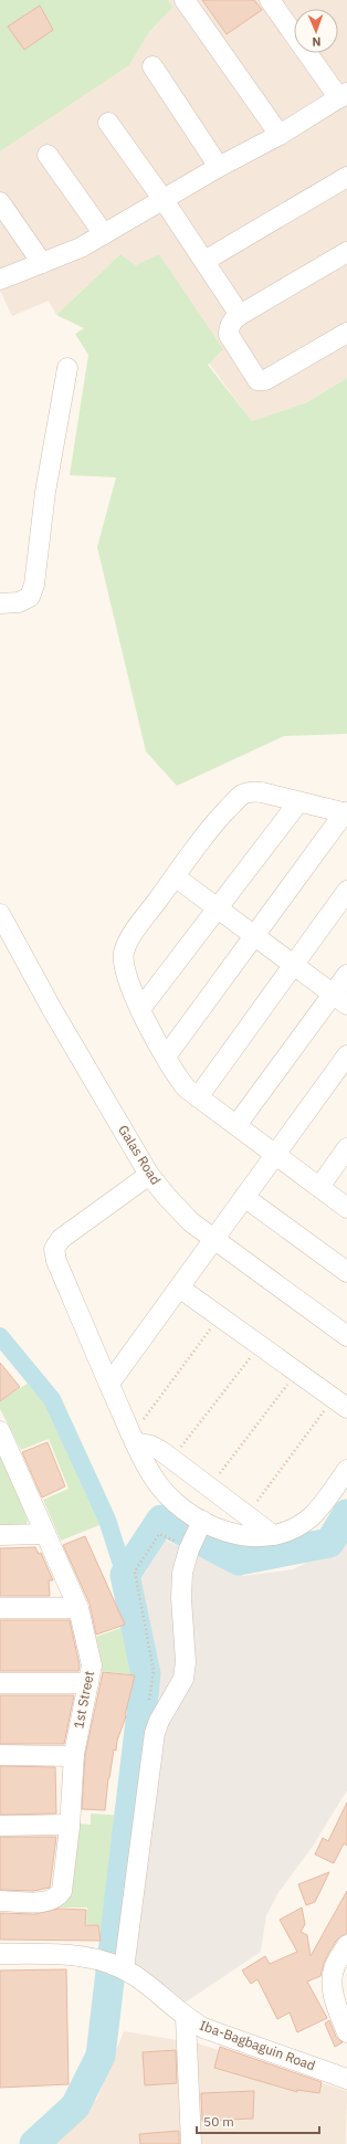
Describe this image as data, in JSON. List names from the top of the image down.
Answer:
{
  "streets": {
    "street": ["Galas Road", "1st Street", "Iba-Bagbaguin Road"]
  },
  "scale_bar": "50 m",
  "north": "bottom"
}
